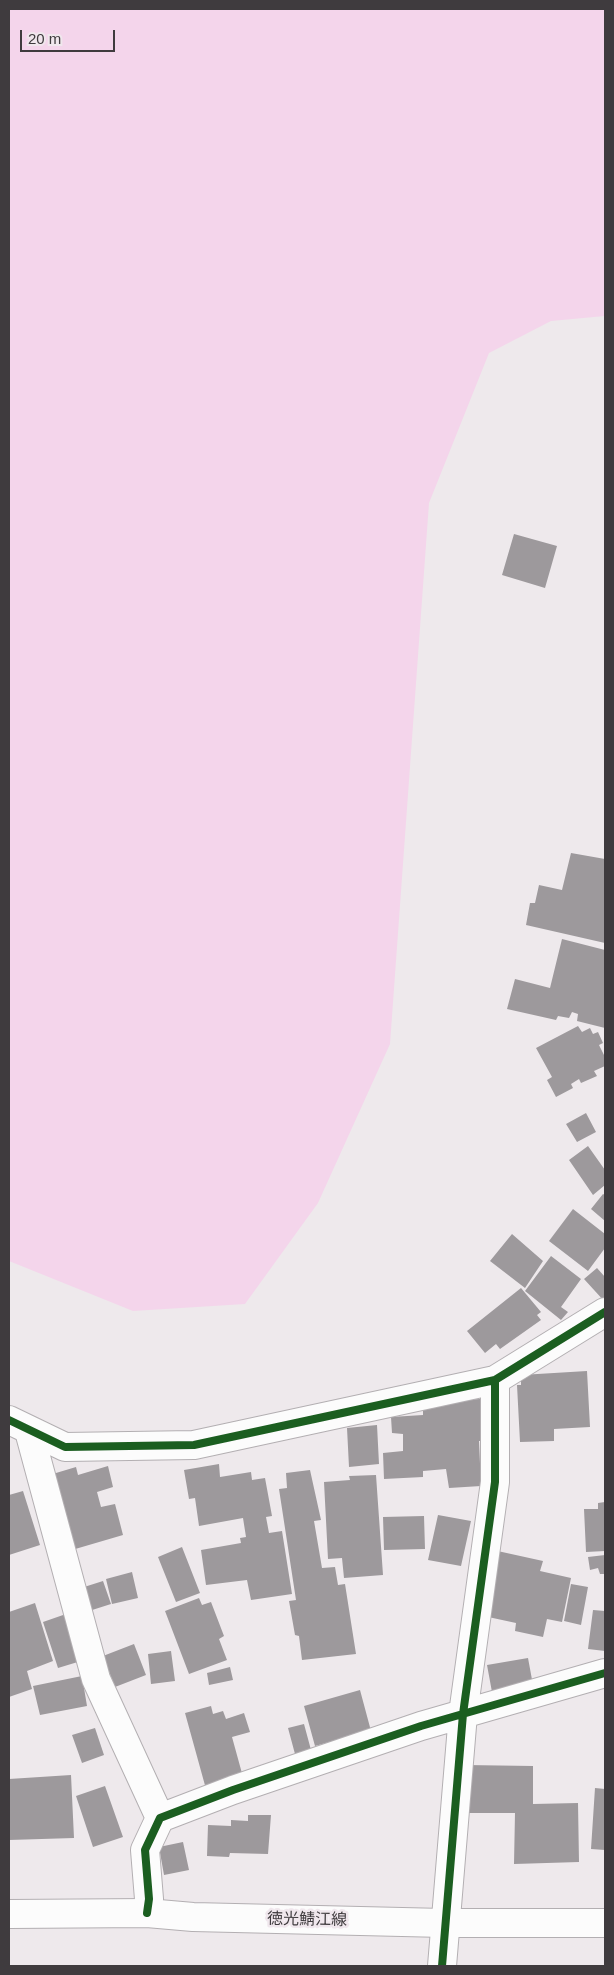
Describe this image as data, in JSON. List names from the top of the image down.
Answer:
{
  "streets": {
    "street": ["徳光鯖江線"]
  },
  "scale_bar": "20 m"
}
